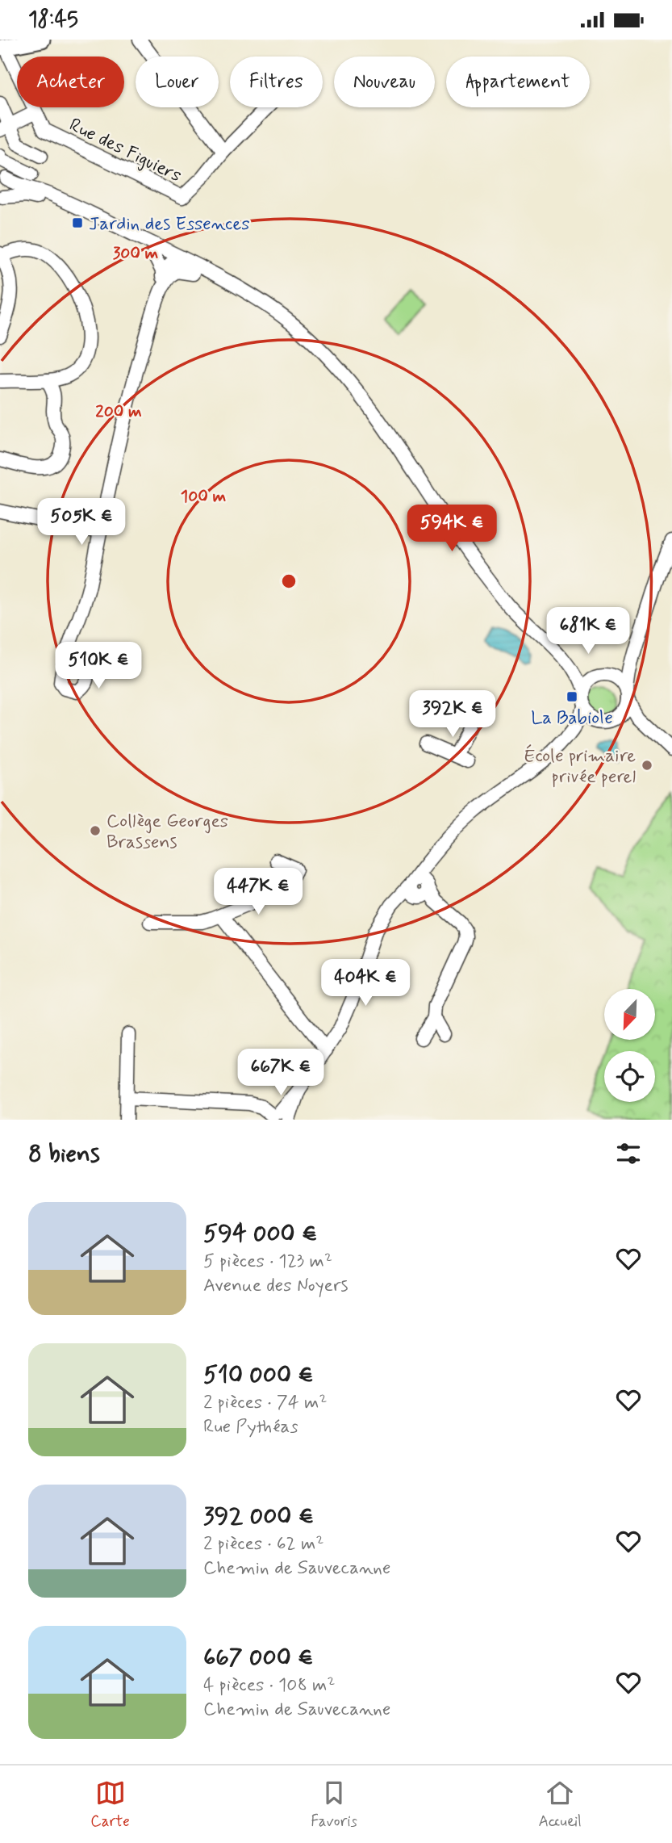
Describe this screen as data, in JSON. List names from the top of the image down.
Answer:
{
  "streets": {
    "street": ["Rue des Figuiers"]
  },
  "places": {
    "transit": ["Jardin des Essences", "La Babiole"],
    "other": ["École primaire privée perel", "Collège Georges Brassens"]
  },
  "north": "bottom left",
  "page": {
    "status": "18:45",
    "chip": [
      "Acheter",
      "Louer",
      "Filtres",
      "Nouveau",
      "Appartement"
    ],
    "price": [
      "505K €",
      "594K €",
      "681K €",
      "510K €",
      "392K €",
      "447K €",
      "404K €",
      "667K €"
    ],
    "heading": "8 biens",
    "list": [
      {
        "name": "594 000 €",
        "note": "5 pièces · 123 m² · Avenue des Noyers"
      },
      {
        "name": "510 000 €",
        "note": "2 pièces · 74 m² · Rue Pythéas"
      },
      {
        "name": "392 000 €",
        "note": "2 pièces · 62 m² · Chemin de Sauvecanne"
      },
      {
        "name": "667 000 €",
        "note": "4 pièces · 108 m² · Chemin de Sauvecanne"
      }
    ],
    "tabs": ["Carte", "Favoris", "Accueil"]
  },
  "rings": ["300 m", "200 m", "100 m"]
}
